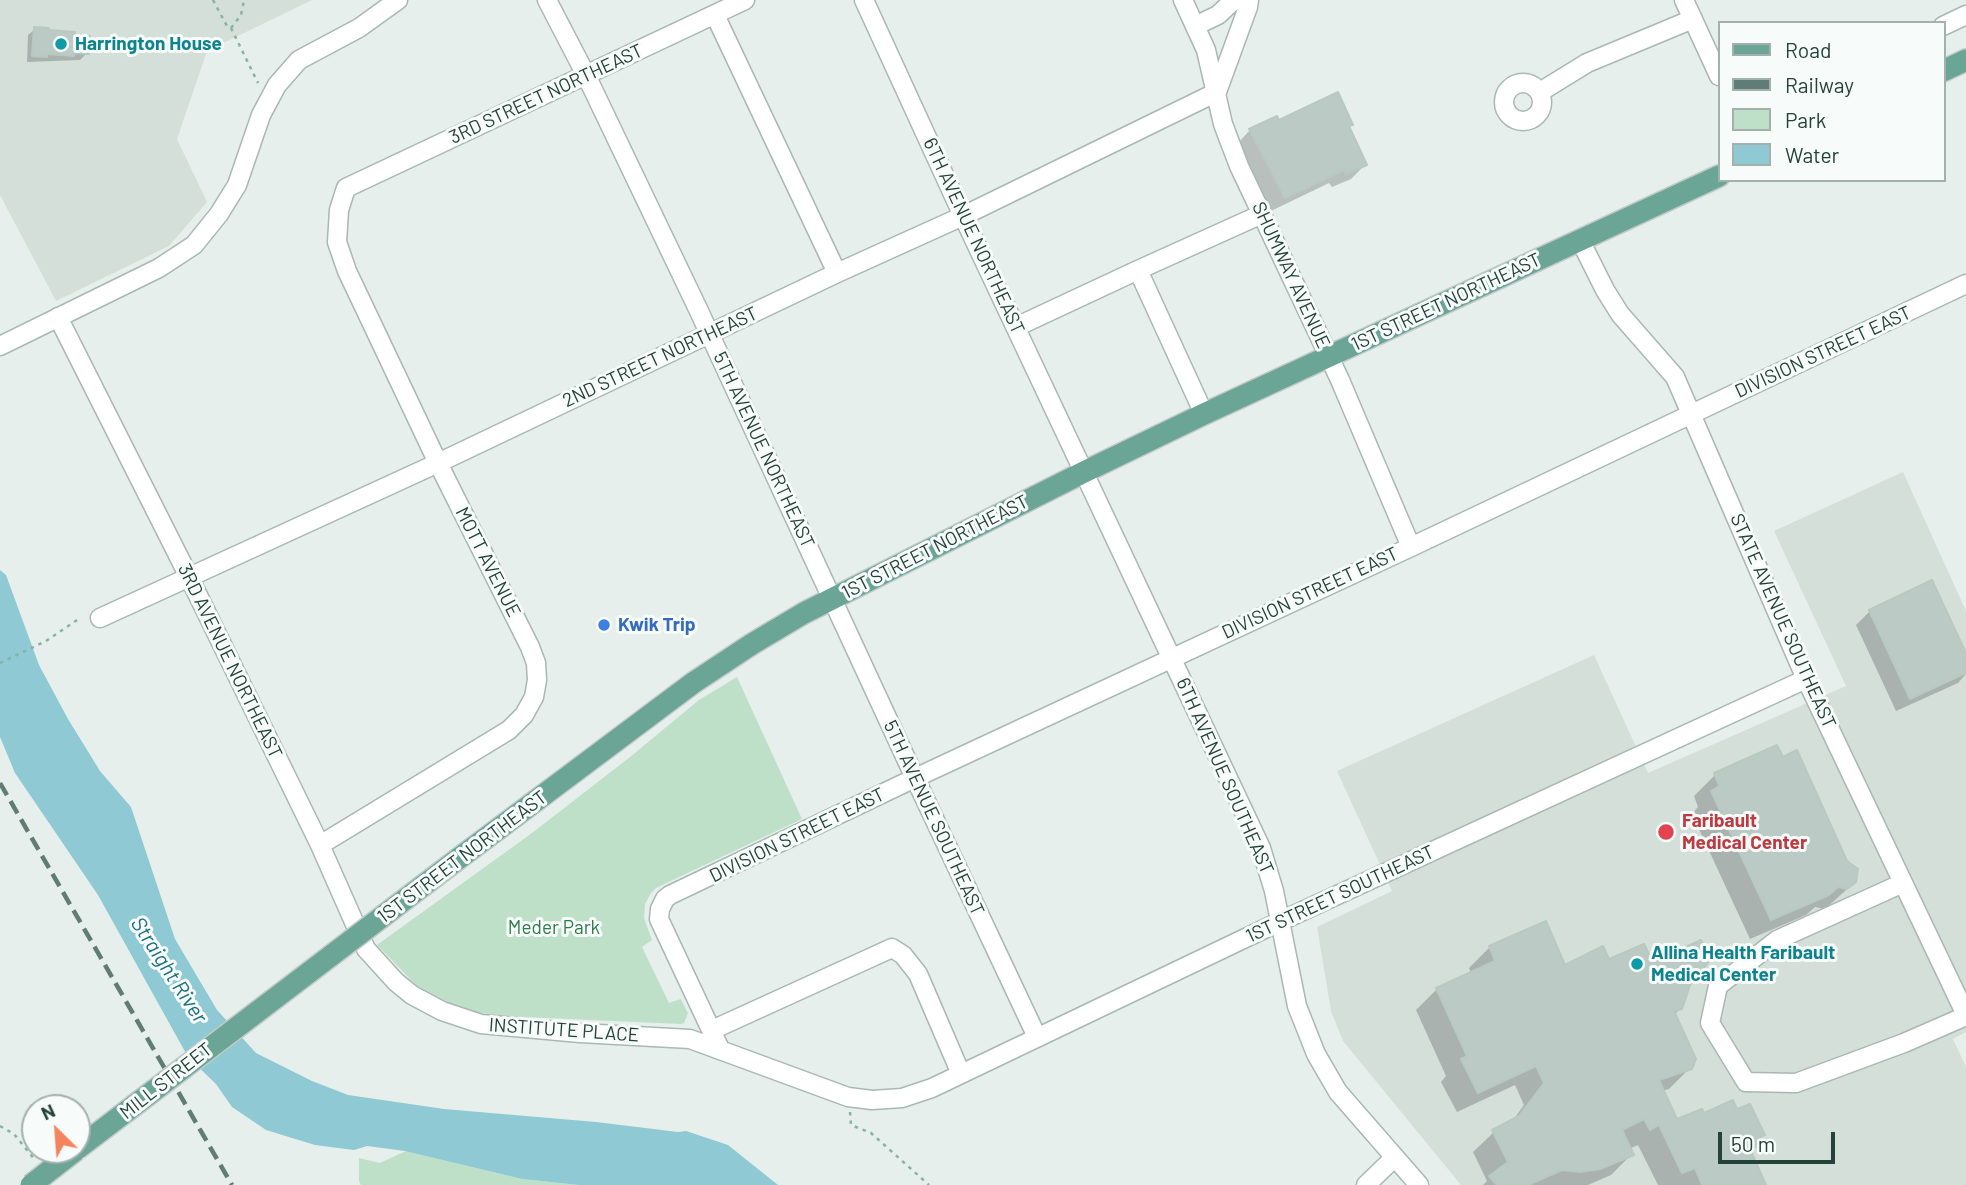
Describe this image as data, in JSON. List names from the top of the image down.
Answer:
{
  "streets": {
    "main road": ["1ST STREET NORTHEAST", "MILL STREET"],
    "street": [
      "3RD STREET NORTHEAST",
      "6TH AVENUE NORTHEAST",
      "SHUMWAY AVENUE",
      "DIVISION STREET EAST",
      "2ND STREET NORTHEAST",
      "5TH AVENUE NORTHEAST",
      "MOTT AVENUE",
      "STATE AVENUE SOUTHEAST",
      "3RD AVENUE NORTHEAST",
      "6TH AVENUE SOUTHEAST",
      "5TH AVENUE SOUTHEAST",
      "1ST STREET SOUTHEAST",
      "INSTITUTE PLACE"
    ]
  },
  "crossings": [
    ["3RD STREET NORTHEAST", "5TH AVENUE NORTHEAST"],
    ["3RD STREET NORTHEAST", "MOTT AVENUE"],
    ["6TH AVENUE NORTHEAST", "1ST STREET NORTHEAST"],
    ["6TH AVENUE NORTHEAST", "2ND STREET NORTHEAST"],
    ["6TH AVENUE NORTHEAST", "6TH AVENUE SOUTHEAST"],
    ["SHUMWAY AVENUE", "1ST STREET NORTHEAST"],
    ["SHUMWAY AVENUE", "DIVISION STREET EAST"],
    ["SHUMWAY AVENUE", "2ND STREET NORTHEAST"],
    ["1ST STREET NORTHEAST", "5TH AVENUE NORTHEAST"],
    ["1ST STREET NORTHEAST", "STATE AVENUE SOUTHEAST"],
    ["1ST STREET NORTHEAST", "6TH AVENUE SOUTHEAST"],
    ["1ST STREET NORTHEAST", "5TH AVENUE SOUTHEAST"],
    ["1ST STREET NORTHEAST", "MILL STREET"],
    ["DIVISION STREET EAST", "STATE AVENUE SOUTHEAST"],
    ["DIVISION STREET EAST", "6TH AVENUE SOUTHEAST"],
    ["DIVISION STREET EAST", "5TH AVENUE SOUTHEAST"],
    ["2ND STREET NORTHEAST", "5TH AVENUE NORTHEAST"],
    ["2ND STREET NORTHEAST", "MOTT AVENUE"],
    ["2ND STREET NORTHEAST", "3RD AVENUE NORTHEAST"],
    ["5TH AVENUE NORTHEAST", "5TH AVENUE SOUTHEAST"],
    ["MOTT AVENUE", "3RD AVENUE NORTHEAST"],
    ["STATE AVENUE SOUTHEAST", "1ST STREET SOUTHEAST"],
    ["3RD AVENUE NORTHEAST", "INSTITUTE PLACE"],
    ["6TH AVENUE SOUTHEAST", "1ST STREET SOUTHEAST"],
    ["5TH AVENUE SOUTHEAST", "1ST STREET SOUTHEAST"],
    ["1ST STREET SOUTHEAST", "INSTITUTE PLACE"]
  ],
  "water": ["Straight River"],
  "parks": ["Meder Park"],
  "places": [
    "Harrington House",
    "Kwik Trip",
    "Faribault Medical Center",
    "Allina Health Faribault Medical Center"
  ],
  "legend": [
    "Road",
    "Railway",
    "Park",
    "Water"
  ],
  "scale_bar": "50 m",
  "north": "top left"
}
